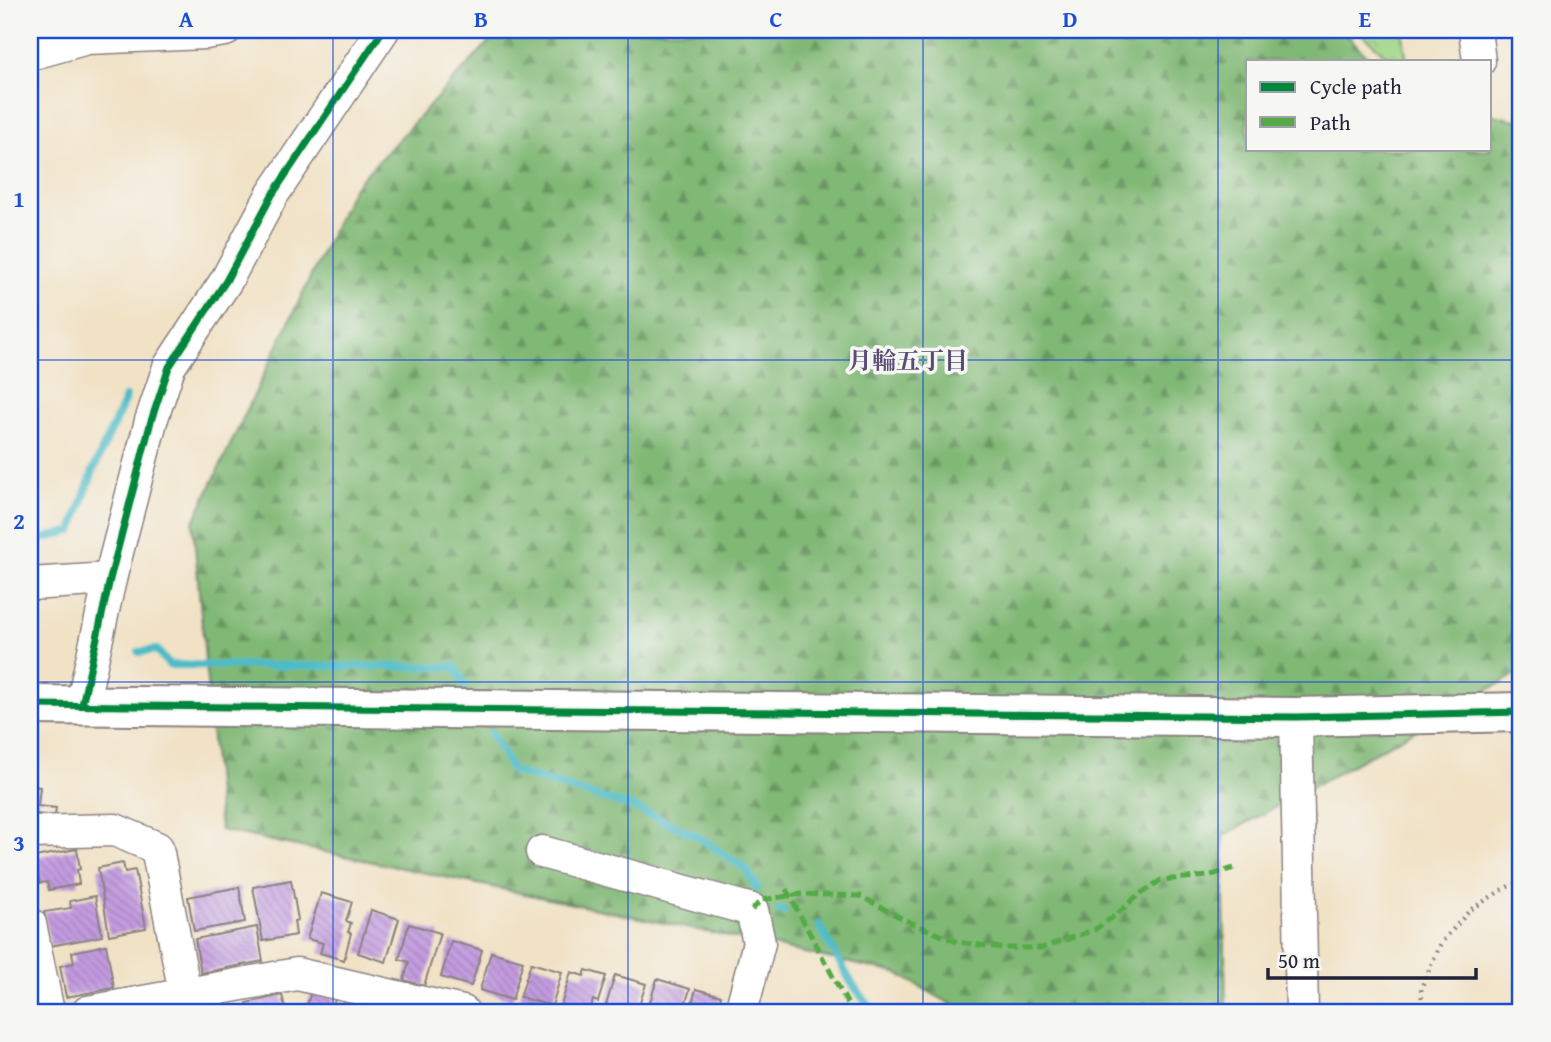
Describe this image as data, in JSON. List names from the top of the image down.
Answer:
{
  "districts": ["月輪五丁目"],
  "legend": ["Cycle path", "Path"],
  "scale_bar": "50 m",
  "grid": {
    "columns": [
      "A",
      "B",
      "C",
      "D",
      "E"
    ],
    "rows": ["1", "2", "3"]
  }
}
